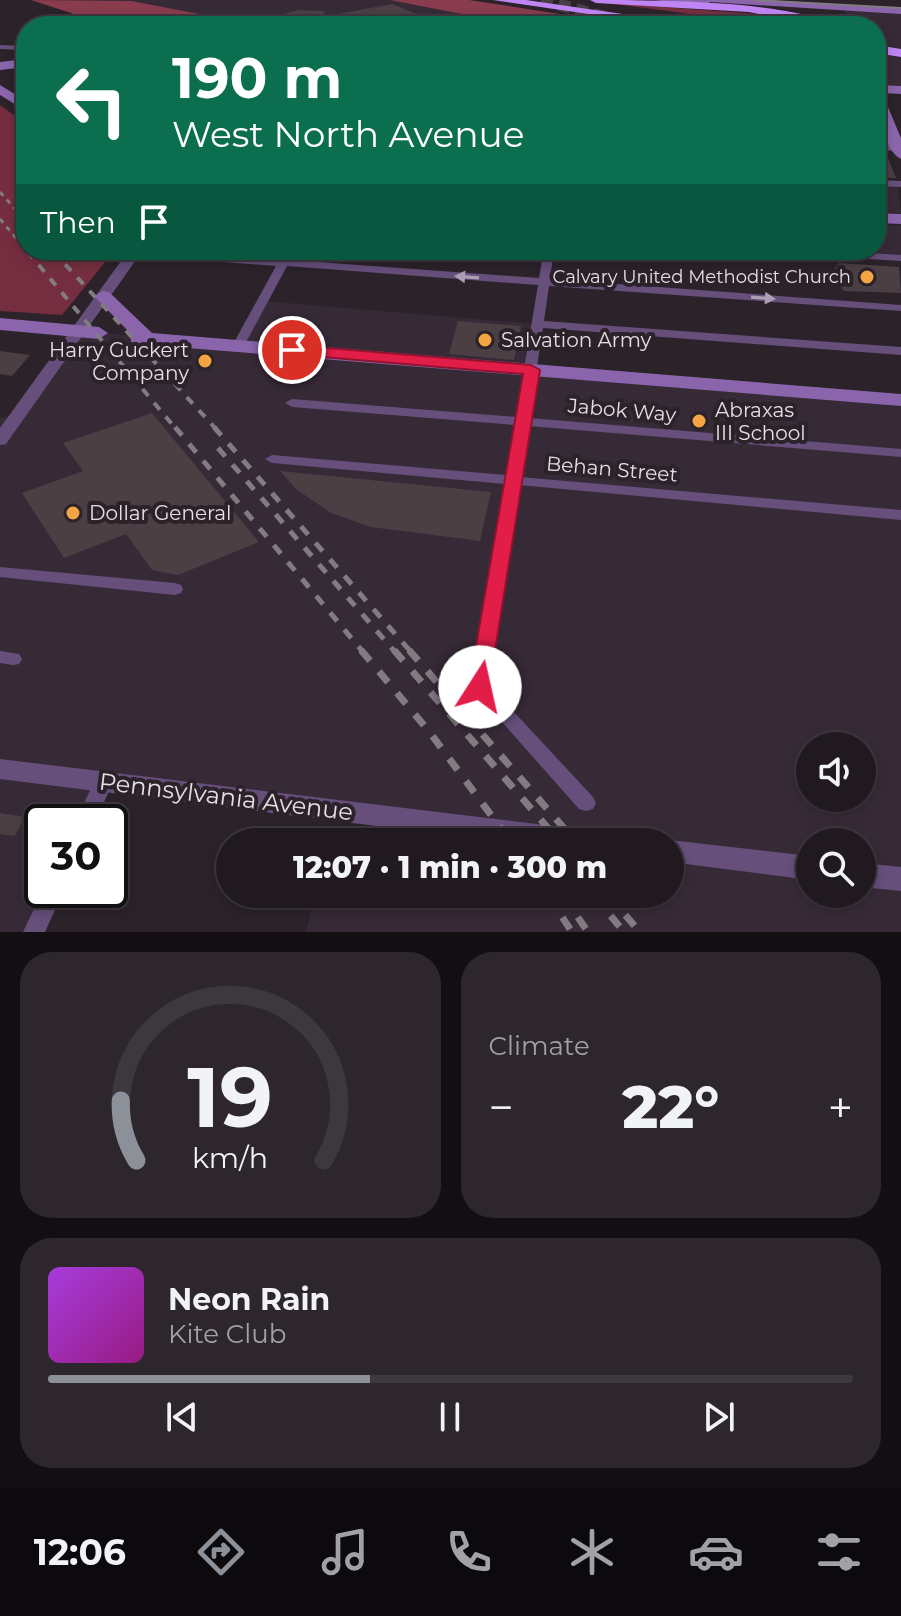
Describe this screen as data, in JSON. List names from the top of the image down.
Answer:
{
  "streets": {
    "street": ["Jabok Way", "Behan Street", "Pennsylvania Avenue"]
  },
  "places": [
    "Calvary United Methodist Church",
    "Salvation Army",
    "Harry Guckert Company",
    "Abraxas III School",
    "Dollar General"
  ],
  "page": {
    "turn": ["190 m", "West North Avenue"],
    "then": "Then",
    "limit": "30",
    "trip": "12:07 · 1 min · 300 m",
    "tile": "Climate",
    "heat": ["−", "22°", "+"],
    "song": ["Neon Rain", "Kite Club"],
    "tabs": "12:06",
    "gauge": ["19", "km/h"]
  }
}
